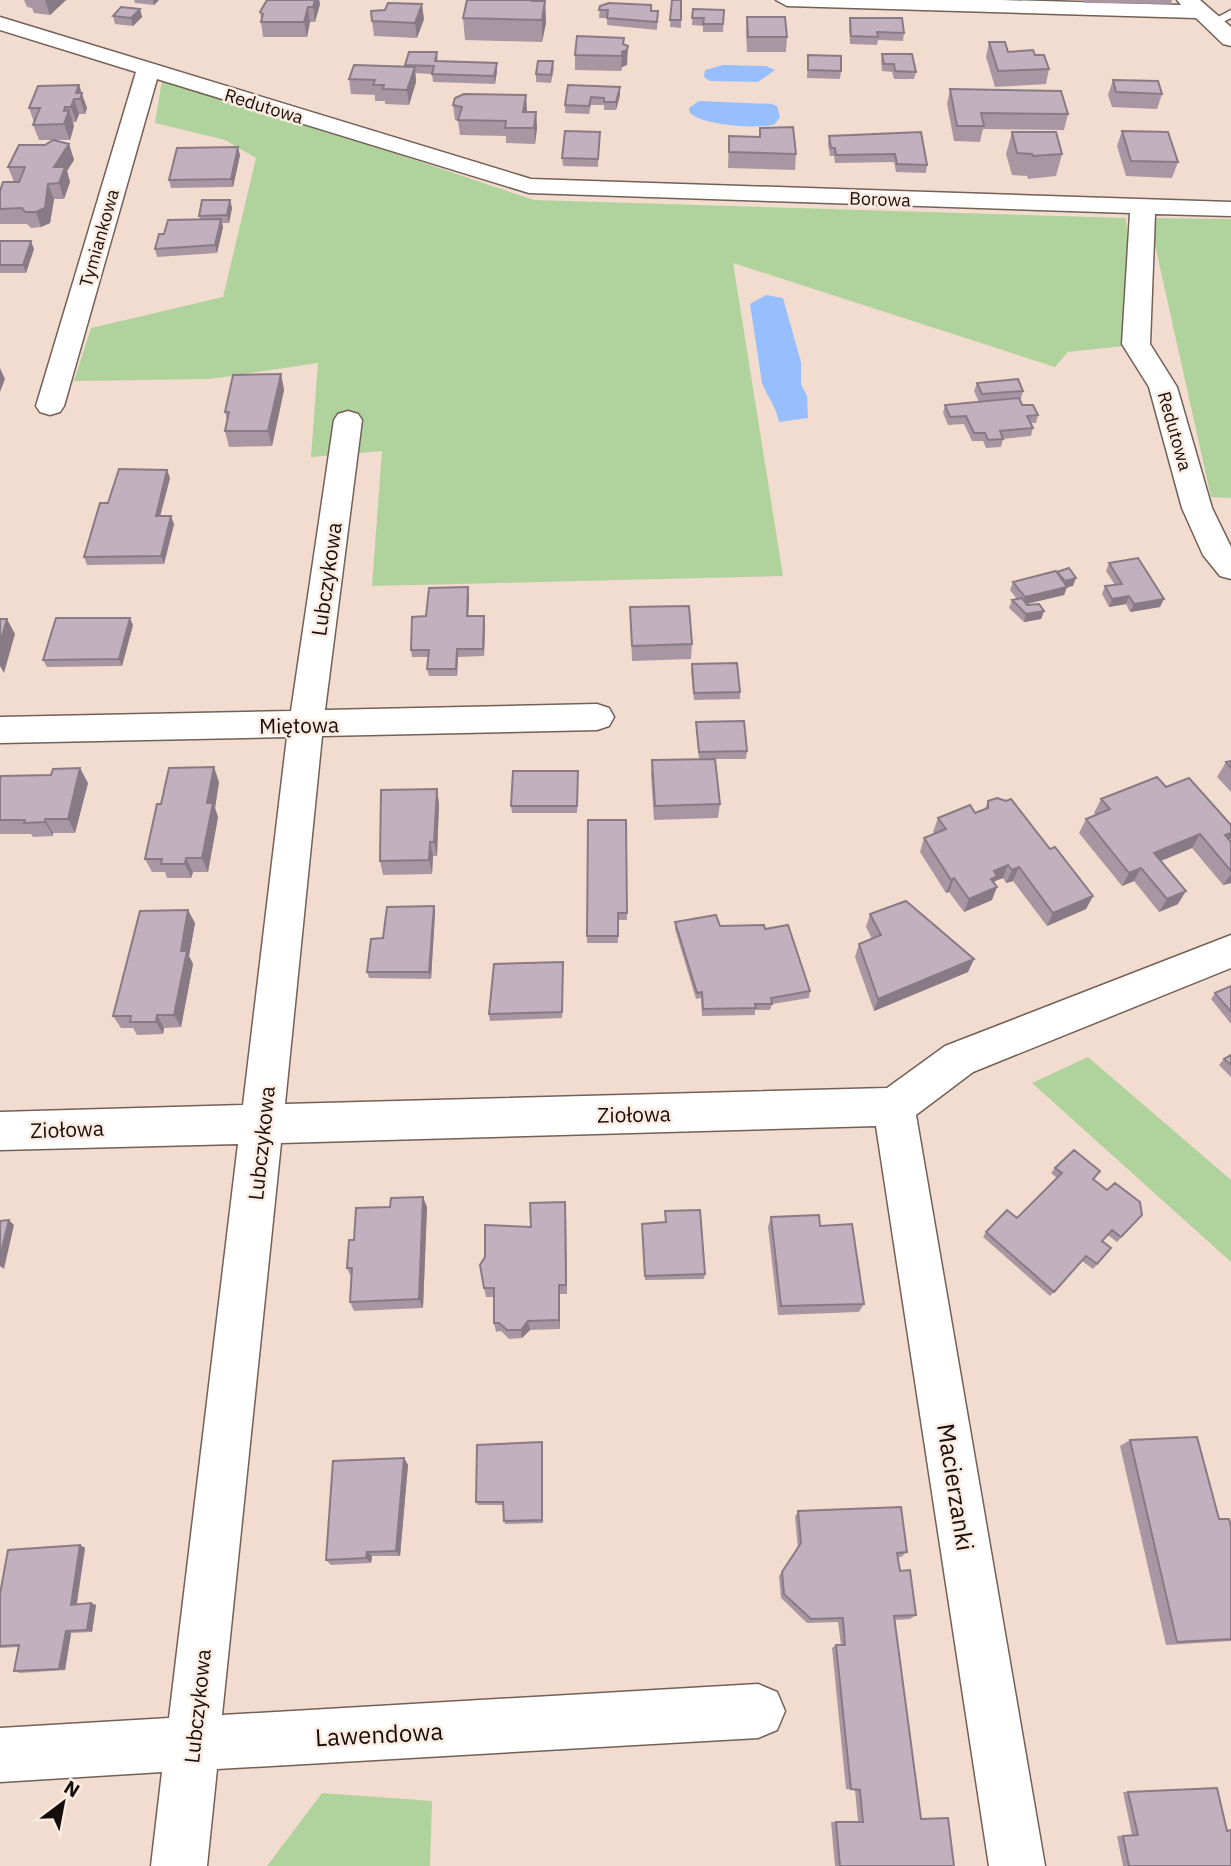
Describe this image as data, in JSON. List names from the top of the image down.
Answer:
{
  "streets": {
    "street": [
      "Redutowa",
      "Borowa",
      "Tymiankowa",
      "Lubczykowa",
      "Miętowa",
      "Ziołowa",
      "Macierzanki",
      "Lawendowa"
    ]
  },
  "crossings": [
    ["Redutowa", "Borowa"],
    ["Redutowa", "Tymiankowa"],
    ["Lubczykowa", "Miętowa"],
    ["Lubczykowa", "Ziołowa"],
    ["Lubczykowa", "Lawendowa"],
    ["Ziołowa", "Macierzanki"]
  ],
  "north": "top right"
}
